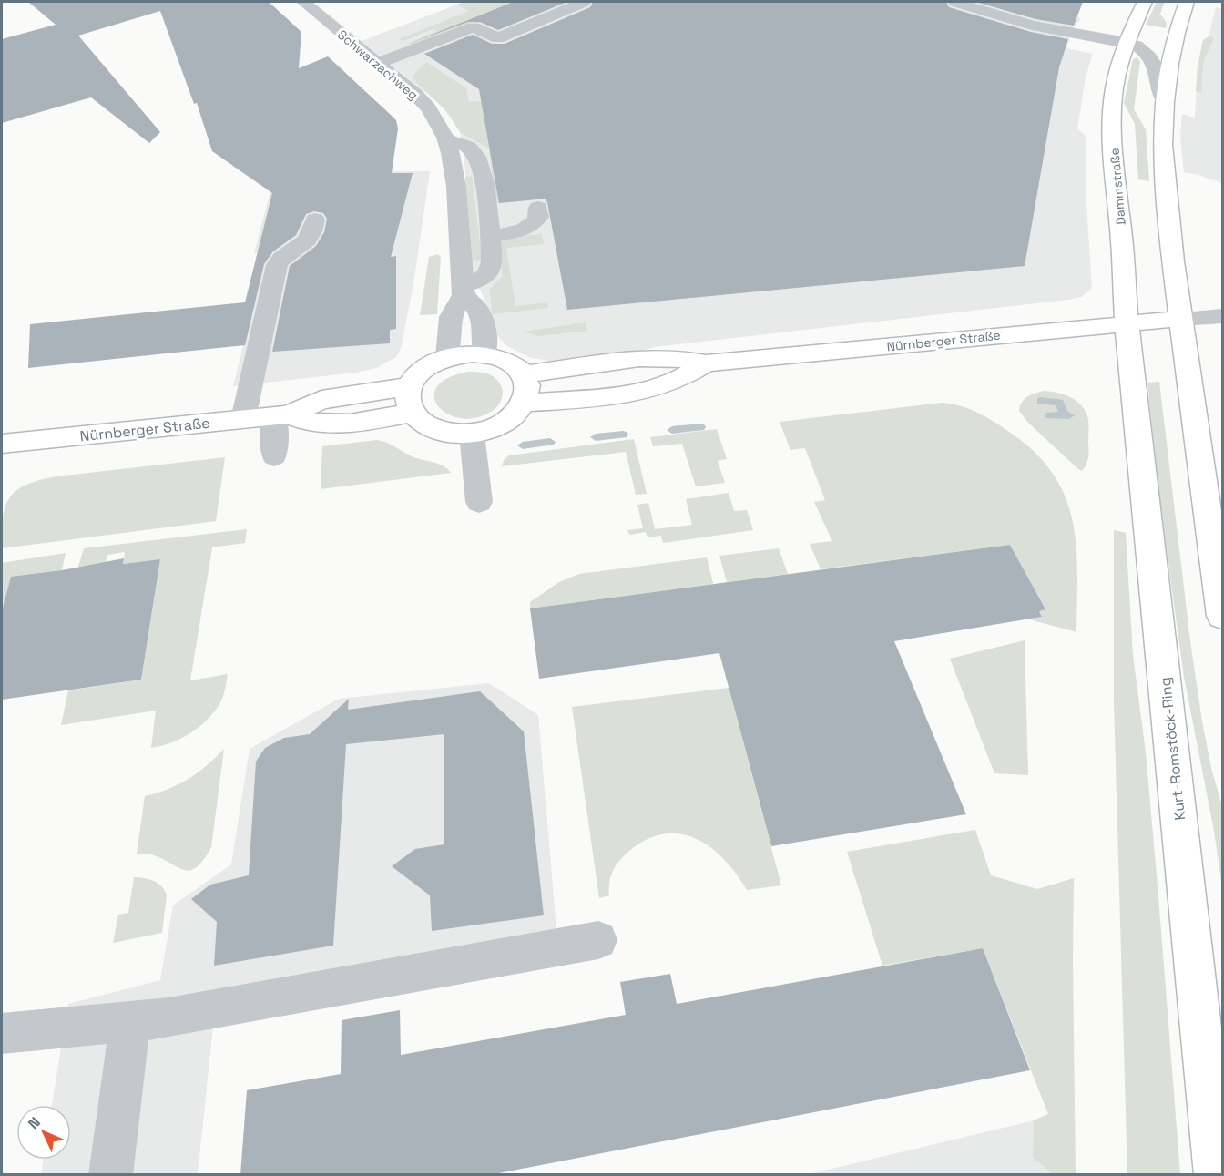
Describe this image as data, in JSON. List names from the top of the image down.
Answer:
{
  "streets": {
    "main road": ["Dammstraße", "Nürnberger Straße", "Kurt-Romstöck-Ring"],
    "street": ["Schwarzachweg"]
  },
  "crossings": [
    ["Dammstraße", "Nürnberger Straße"],
    ["Dammstraße", "Kurt-Romstöck-Ring"],
    ["Nürnberger Straße", "Kurt-Romstöck-Ring"]
  ],
  "north": "top left"
}
